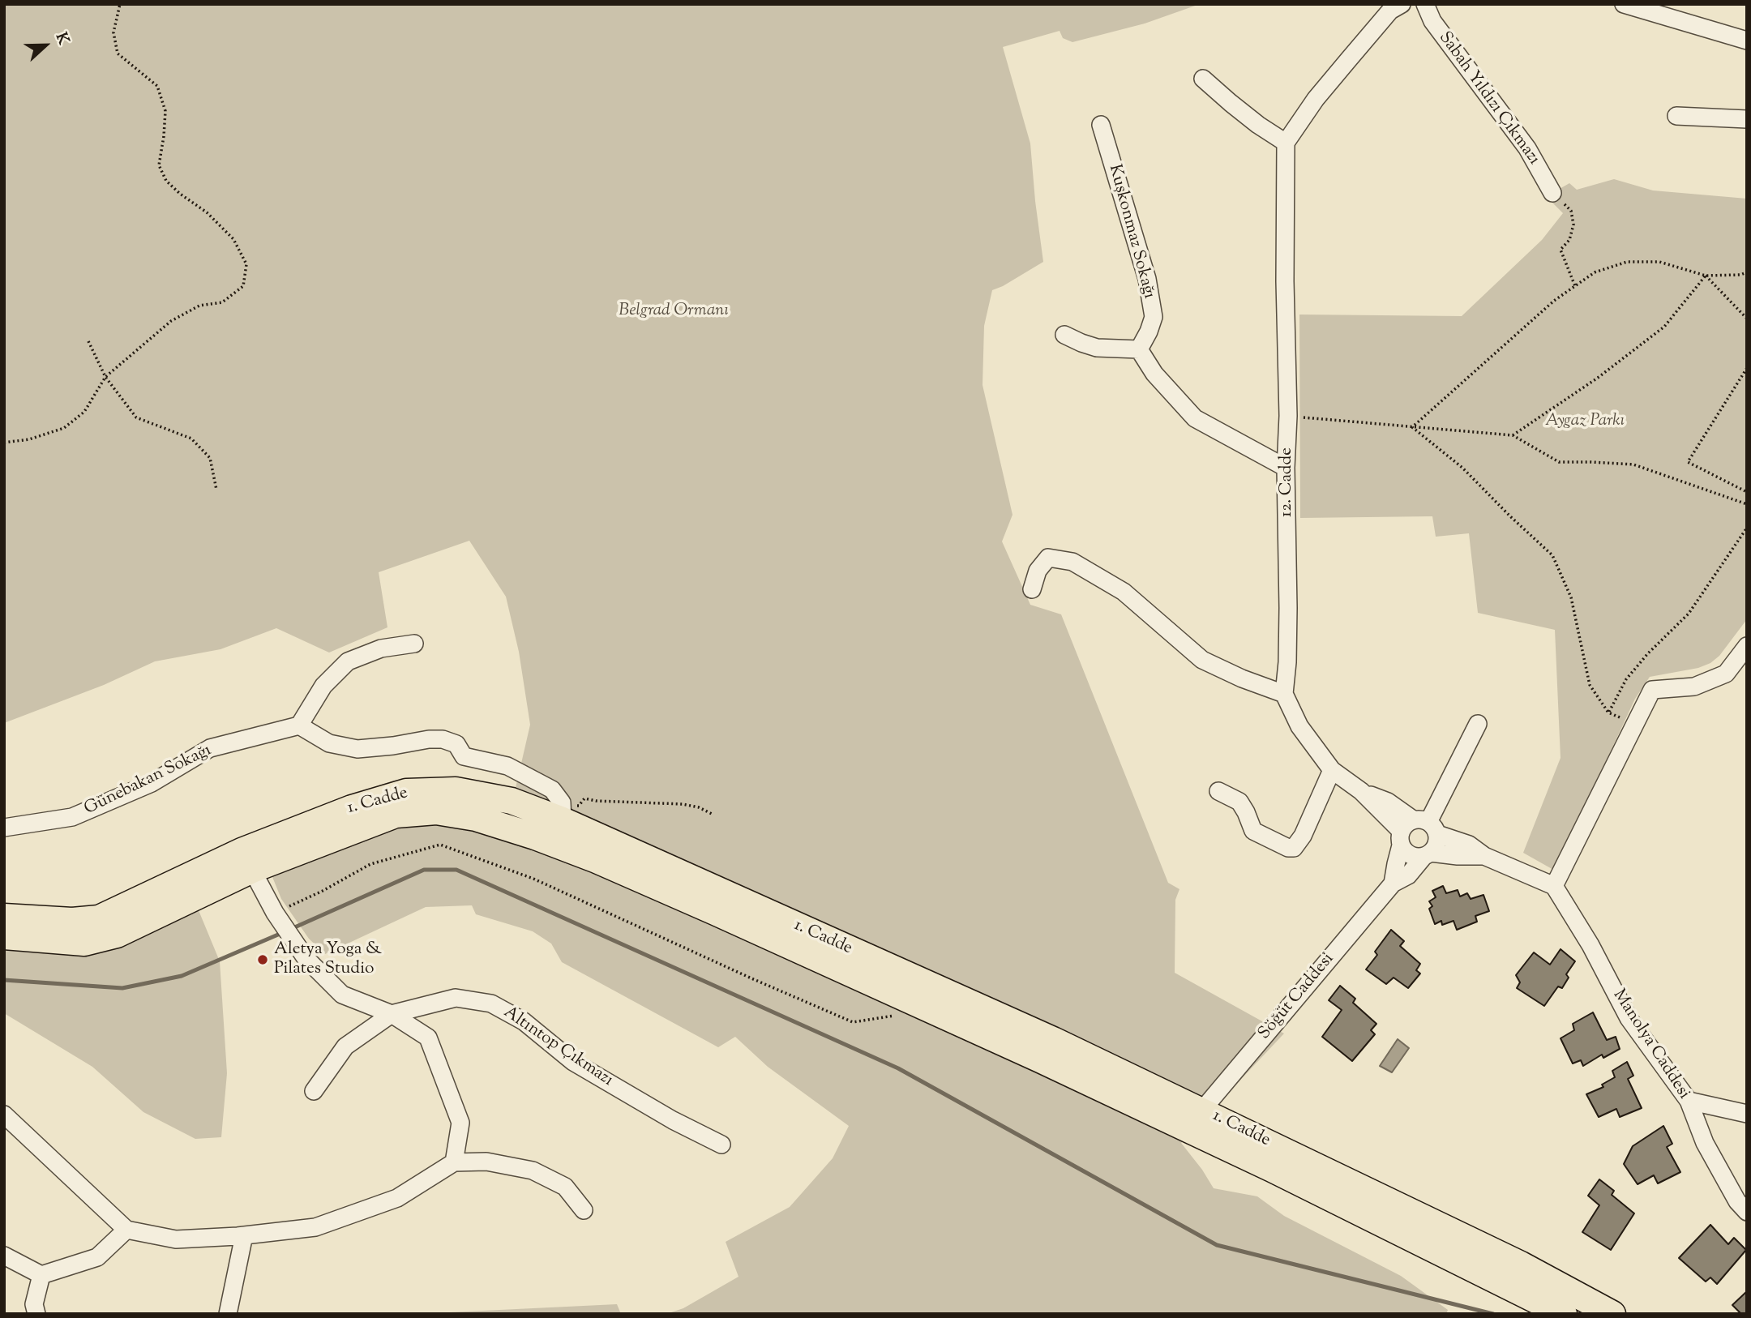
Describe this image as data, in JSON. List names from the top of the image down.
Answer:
{
  "streets": {
    "main road": ["1. Cadde"],
    "street": [
      "Sabah Yıldızı Çıkmazı",
      "Kuşkonmaz Sokağı",
      "12. Cadde",
      "Günebakan Sokağı",
      "Söğüt Caddesi",
      "Manolya Caddesi",
      "Altıntop Çıkmazı"
    ]
  },
  "crossings": [
    ["1. Cadde", "Söğüt Caddesi"]
  ],
  "parks": ["Belgrad Ormanı", "Aygaz Parkı"],
  "places": ["Aletya Yoga & Pilates Studio"],
  "north": "right"
}
